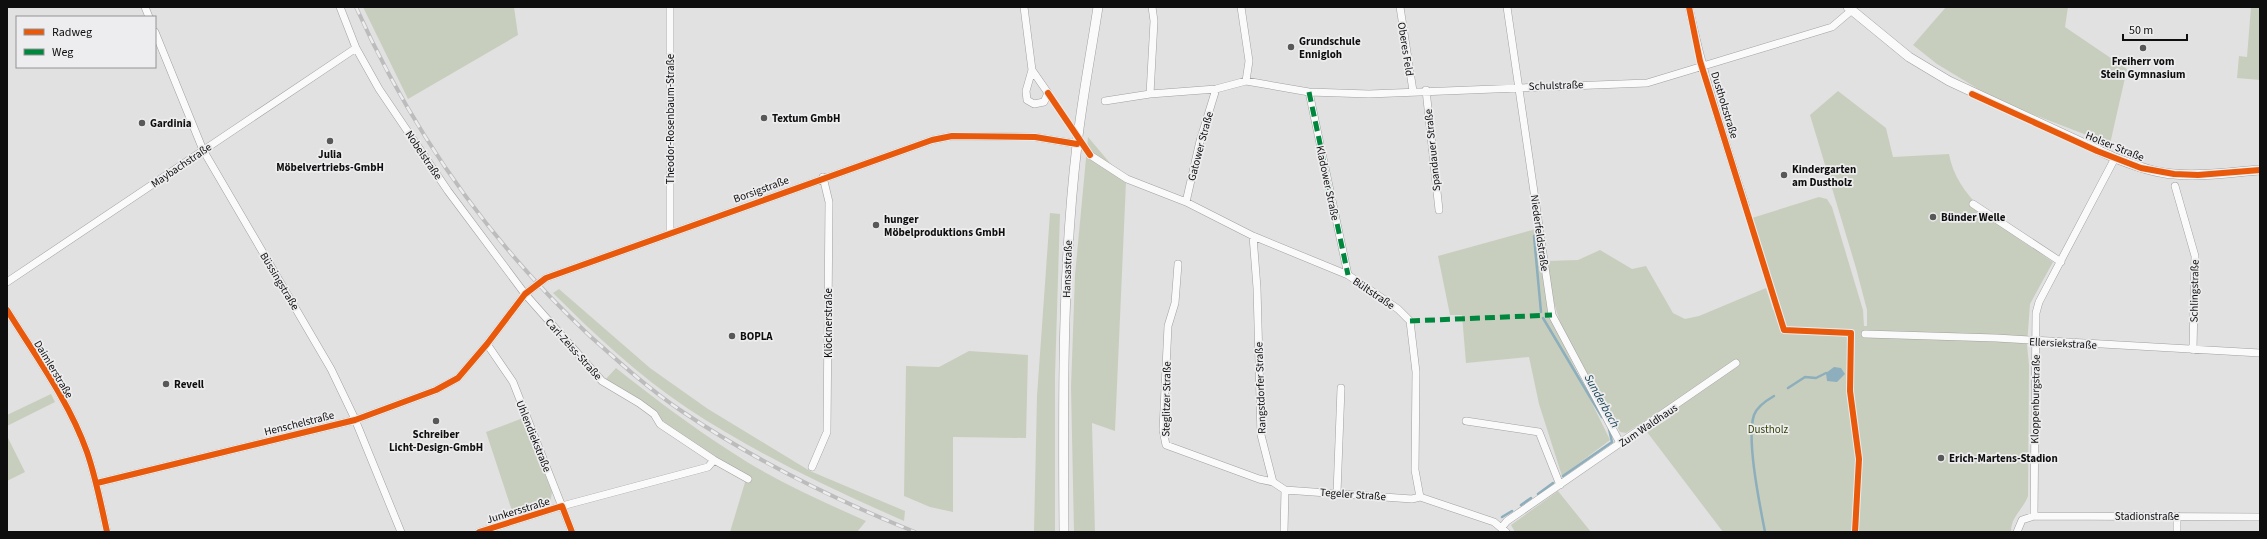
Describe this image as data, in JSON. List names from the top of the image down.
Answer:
{
  "streets": {
    "main road": ["Holser Straße", "Hansastraße"],
    "street": [
      "Oberes Feld",
      "Schulstraße",
      "Dustholzstraße",
      "Theodor-Rosenbaum-Straße",
      "Gatower Straße",
      "Spandauer Straße",
      "Nobelstraße",
      "Maybachstraße",
      "Kladower Straße",
      "Borsigstraße",
      "Niederfeldstraße",
      "Büssingstraße",
      "Schlingstraße",
      "Bültstraße",
      "Klöcknerstraße",
      "Ellersiekstraße",
      "Carl-Zeiss-Straße",
      "Daimlerstraße",
      "Rangstdorfer Straße",
      "Steglitzer Straße",
      "Kloppenburgstraße",
      "Henschelstraße",
      "Zum Waldhaus",
      "Uhlendiekstraße",
      "Tegeler Straße",
      "Junkersstraße",
      "Stadionstraße"
    ]
  },
  "crossings": [
    ["Oberes Feld", "Schulstraße"],
    ["Schulstraße", "Dustholzstraße"],
    ["Schulstraße", "Gatower Straße"],
    ["Schulstraße", "Holser Straße"],
    ["Schulstraße", "Spandauer Straße"],
    ["Schulstraße", "Kladower Straße"],
    ["Schulstraße", "Niederfeldstraße"],
    ["Theodor-Rosenbaum-Straße", "Borsigstraße"],
    ["Gatower Straße", "Bültstraße"],
    ["Holser Straße", "Kloppenburgstraße"],
    ["Nobelstraße", "Maybachstraße"],
    ["Nobelstraße", "Borsigstraße"],
    ["Nobelstraße", "Carl-Zeiss-Straße"],
    ["Maybachstraße", "Büssingstraße"],
    ["Kladower Straße", "Bültstraße"],
    ["Borsigstraße", "Hansastraße"],
    ["Borsigstraße", "Klöcknerstraße"],
    ["Borsigstraße", "Carl-Zeiss-Straße"],
    ["Borsigstraße", "Henschelstraße"],
    ["Borsigstraße", "Uhlendiekstraße"],
    ["Niederfeldstraße", "Zum Waldhaus"],
    ["Büssingstraße", "Henschelstraße"],
    ["Schlingstraße", "Ellersiekstraße"],
    ["Bültstraße", "Rangstdorfer Straße"],
    ["Bültstraße", "Tegeler Straße"],
    ["Ellersiekstraße", "Kloppenburgstraße"],
    ["Carl-Zeiss-Straße", "Junkersstraße"],
    ["Daimlerstraße", "Henschelstraße"],
    ["Rangstdorfer Straße", "Steglitzer Straße"],
    ["Kloppenburgstraße", "Stadionstraße"],
    ["Henschelstraße", "Uhlendiekstraße"],
    ["Uhlendiekstraße", "Junkersstraße"]
  ],
  "water": ["Sunderbach"],
  "parks": ["Dustholz"],
  "places": [
    "Grundschule Ennigloh",
    "Freiherr vom Stein Gymnasium",
    "Textum GmbH",
    "Gardinia",
    "Julia Möbelvertriebs-GmbH",
    "Kindergarten am Dustholz",
    "Bünder Welle",
    "hunger Möbelproduktions GmbH",
    "BOPLA",
    "Revell",
    "Schreiber Licht-Design-GmbH",
    "Erich-Martens-Stadion"
  ],
  "legend": ["Radweg", "Weg"],
  "scale_bar": "50 m"
}
